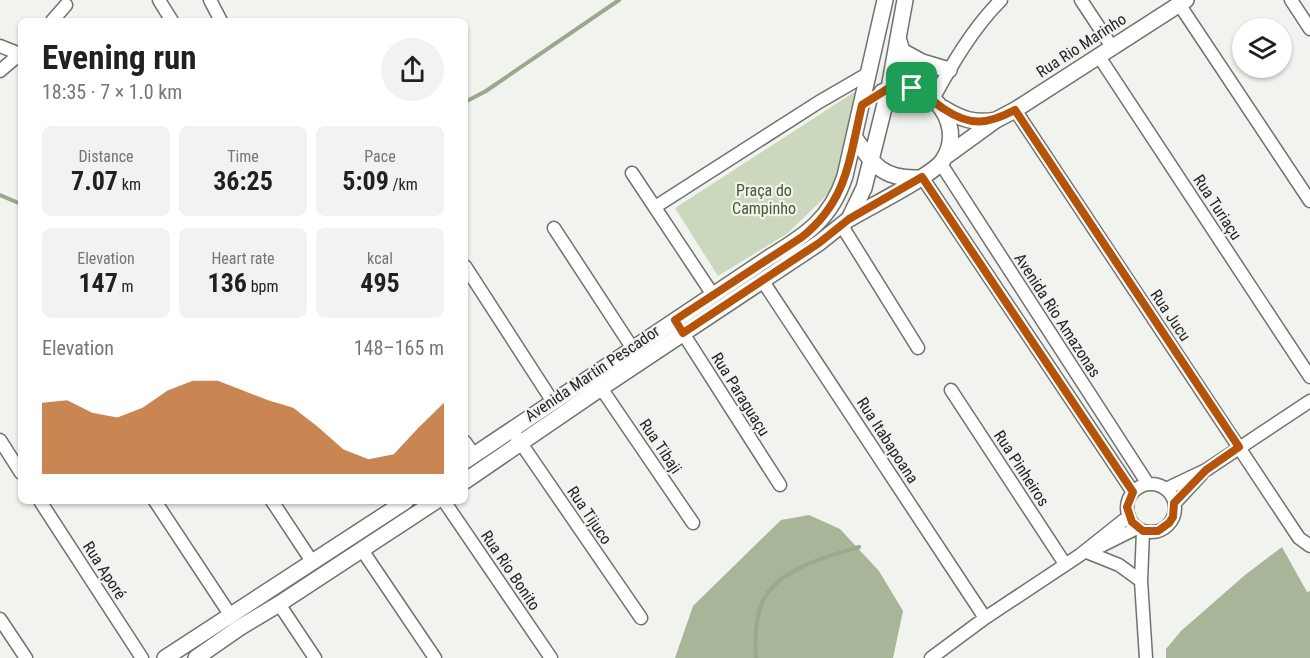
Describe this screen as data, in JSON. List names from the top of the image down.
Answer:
{
  "streets": {
    "street": [
      "Rua Rio Marinho",
      "Rua Turiaçu",
      "Avenida Rio Amazonas",
      "Rua Jucu",
      "Avenida Martin Pescador",
      "Rua Paraguaçu",
      "Rua Itabapoana",
      "Rua Tibaji",
      "Rua Pinheiros",
      "Rua Tijuco",
      "Rua Aporé",
      "Rua Rio Bonito"
    ]
  },
  "crossings": [
    ["Rua Rio Marinho", "Rua Turiaçu"],
    ["Rua Rio Marinho", "Avenida Rio Amazonas"],
    ["Rua Rio Marinho", "Rua Jucu"],
    ["Rua Rio Marinho", "Avenida Martin Pescador"],
    ["Avenida Rio Amazonas", "Avenida Martin Pescador"],
    ["Avenida Martin Pescador", "Rua Paraguaçu"],
    ["Avenida Martin Pescador", "Rua Itabapoana"],
    ["Avenida Martin Pescador", "Rua Tibaji"],
    ["Avenida Martin Pescador", "Rua Tijuco"]
  ],
  "parks": ["Praça do Campinho"],
  "page": {
    "heading": ["Evening run", "18:35 · 7 × 1.0 km"],
    "stats": [
      ["Distance", "7.07 km"],
      ["Time", "36:25"],
      ["Pace", "5:09 /km"],
      ["Elevation", "147 m"],
      ["Heart rate", "136 bpm"],
      ["kcal", "495"]
    ],
    "chart": ["Elevation", "148–165 m"]
  }
}
